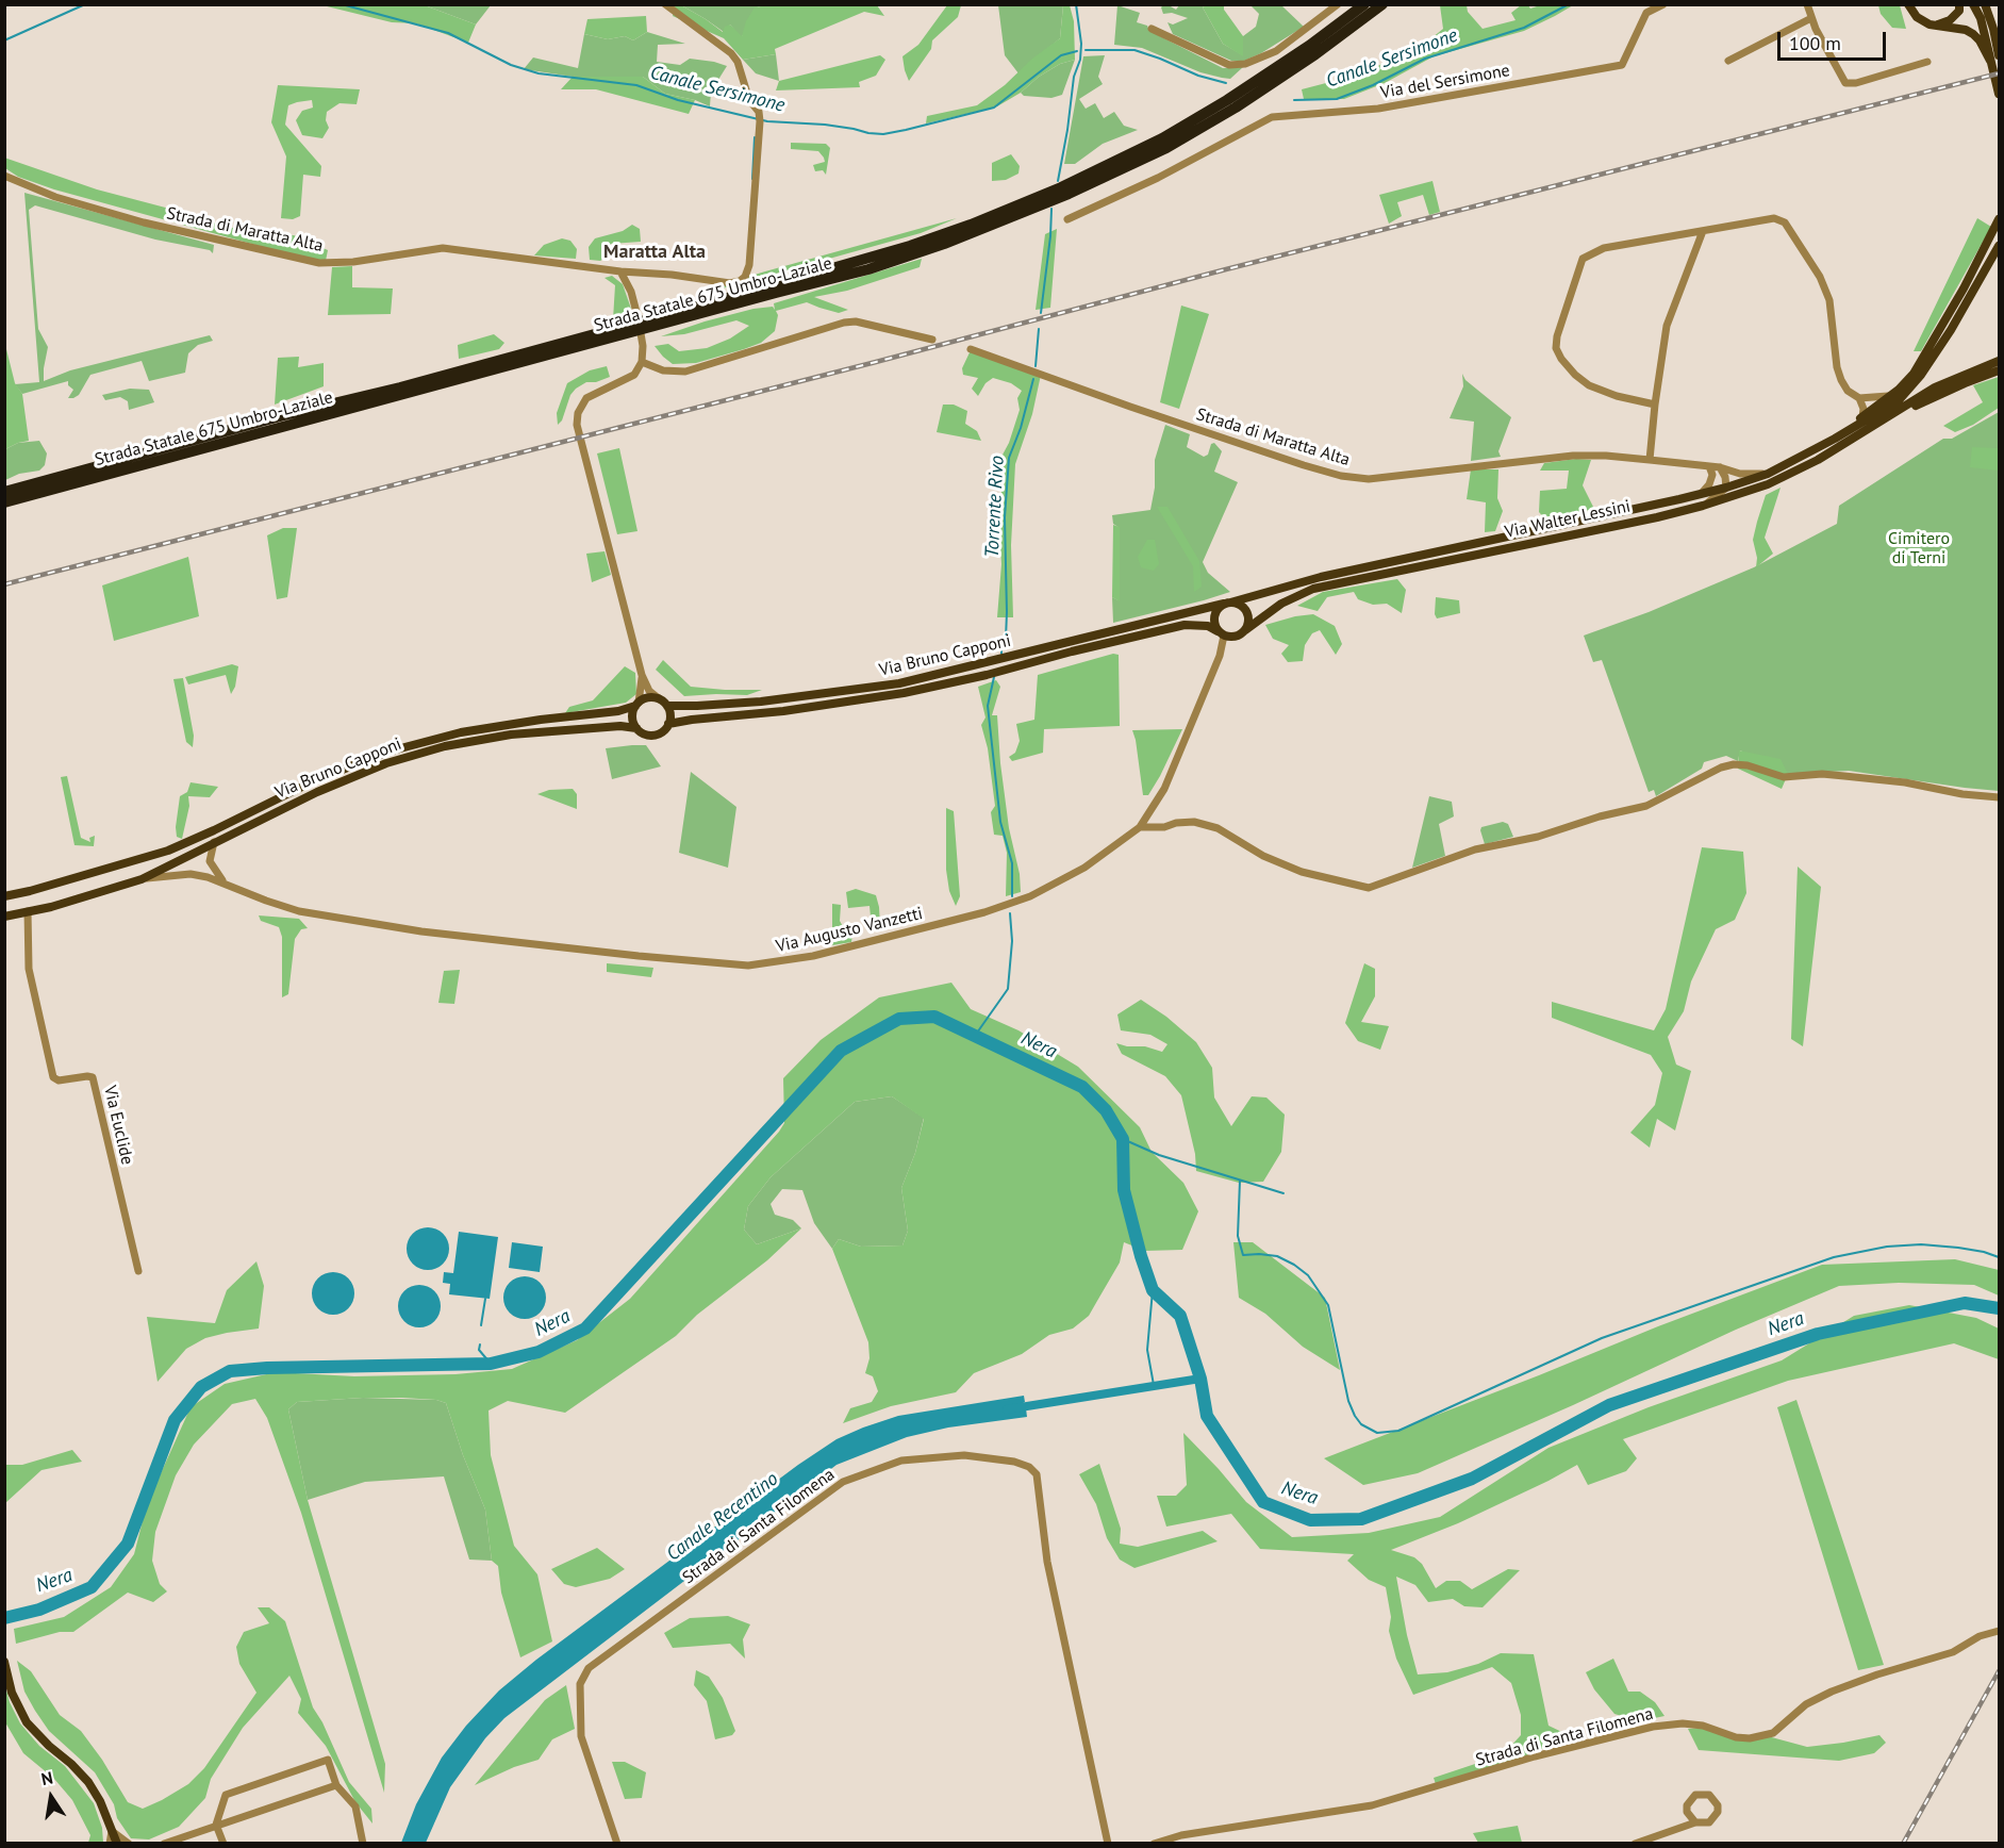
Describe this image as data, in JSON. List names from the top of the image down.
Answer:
{
  "streets": {
    "highway": ["Strada Statale 675 Umbro-Laziale"],
    "main road": ["Via Walter Lessini", "Via Bruno Capponi"],
    "street": [
      "Via del Sersimone",
      "Strada di Maratta Alta",
      "Via Augusto Vanzetti",
      "Via Euclide",
      "Strada di Santa Filomena"
    ]
  },
  "crossings": [
    ["Strada di Maratta Alta", "Via Walter Lessini"],
    ["Via Walter Lessini", "Via Bruno Capponi"],
    ["Via Walter Lessini", "Via Augusto Vanzetti"],
    ["Via Bruno Capponi", "Via Augusto Vanzetti"],
    ["Via Bruno Capponi", "Via Euclide"]
  ],
  "districts": ["Maratta Alta"],
  "water": [
    "Canale Sersimone",
    "Torrente Rivo",
    "Nera",
    "Canale Recentino"
  ],
  "parks": ["Cimitero di Terni"],
  "scale_bar": "100 m",
  "north": "top"
}
